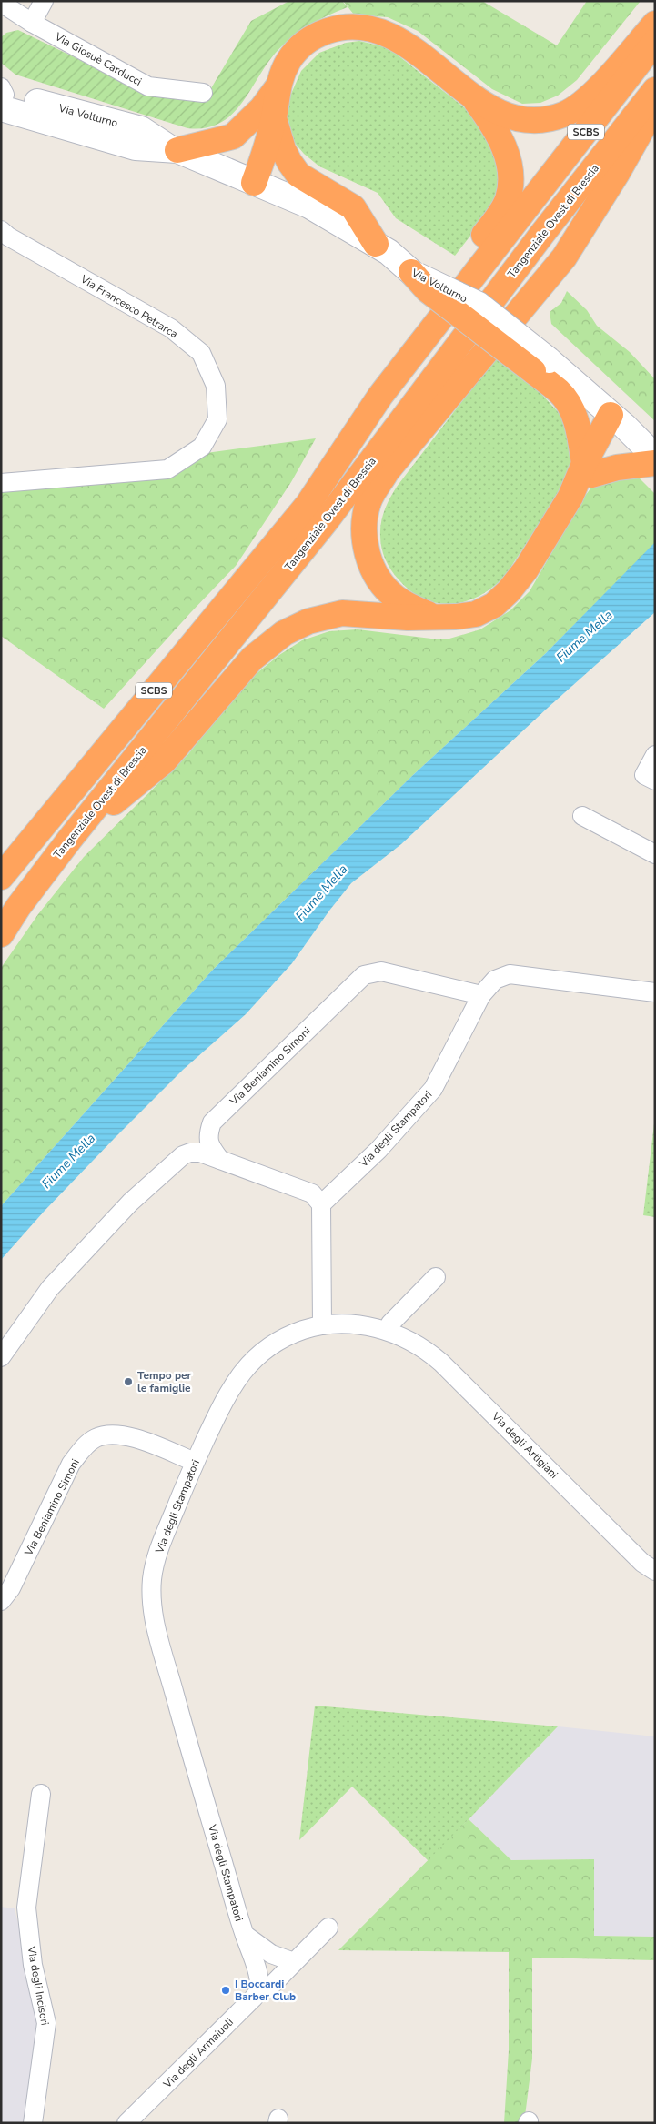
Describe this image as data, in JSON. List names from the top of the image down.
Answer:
{
  "streets": {
    "highway": ["SCBS", "Tangenziale Ovest di Brescia"],
    "street": [
      "Via Giosuè Carducci",
      "Via Volturno",
      "Via Francesco Petrarca",
      "Via Beniamino Simoni",
      "Via degli Stampatori",
      "Via degli Artigiani",
      "Via degli Incisori",
      "Via degli Armaiuoli"
    ]
  },
  "crossings": [
    ["Via Beniamino Simoni", "Via degli Stampatori"],
    ["Via degli Stampatori", "Via degli Artigiani"],
    ["Via degli Stampatori", "Via degli Armaiuoli"]
  ],
  "water": ["Fiume Mella"],
  "places": ["Tempo per le famiglie", "I Boccardi Barber Club"]
}
